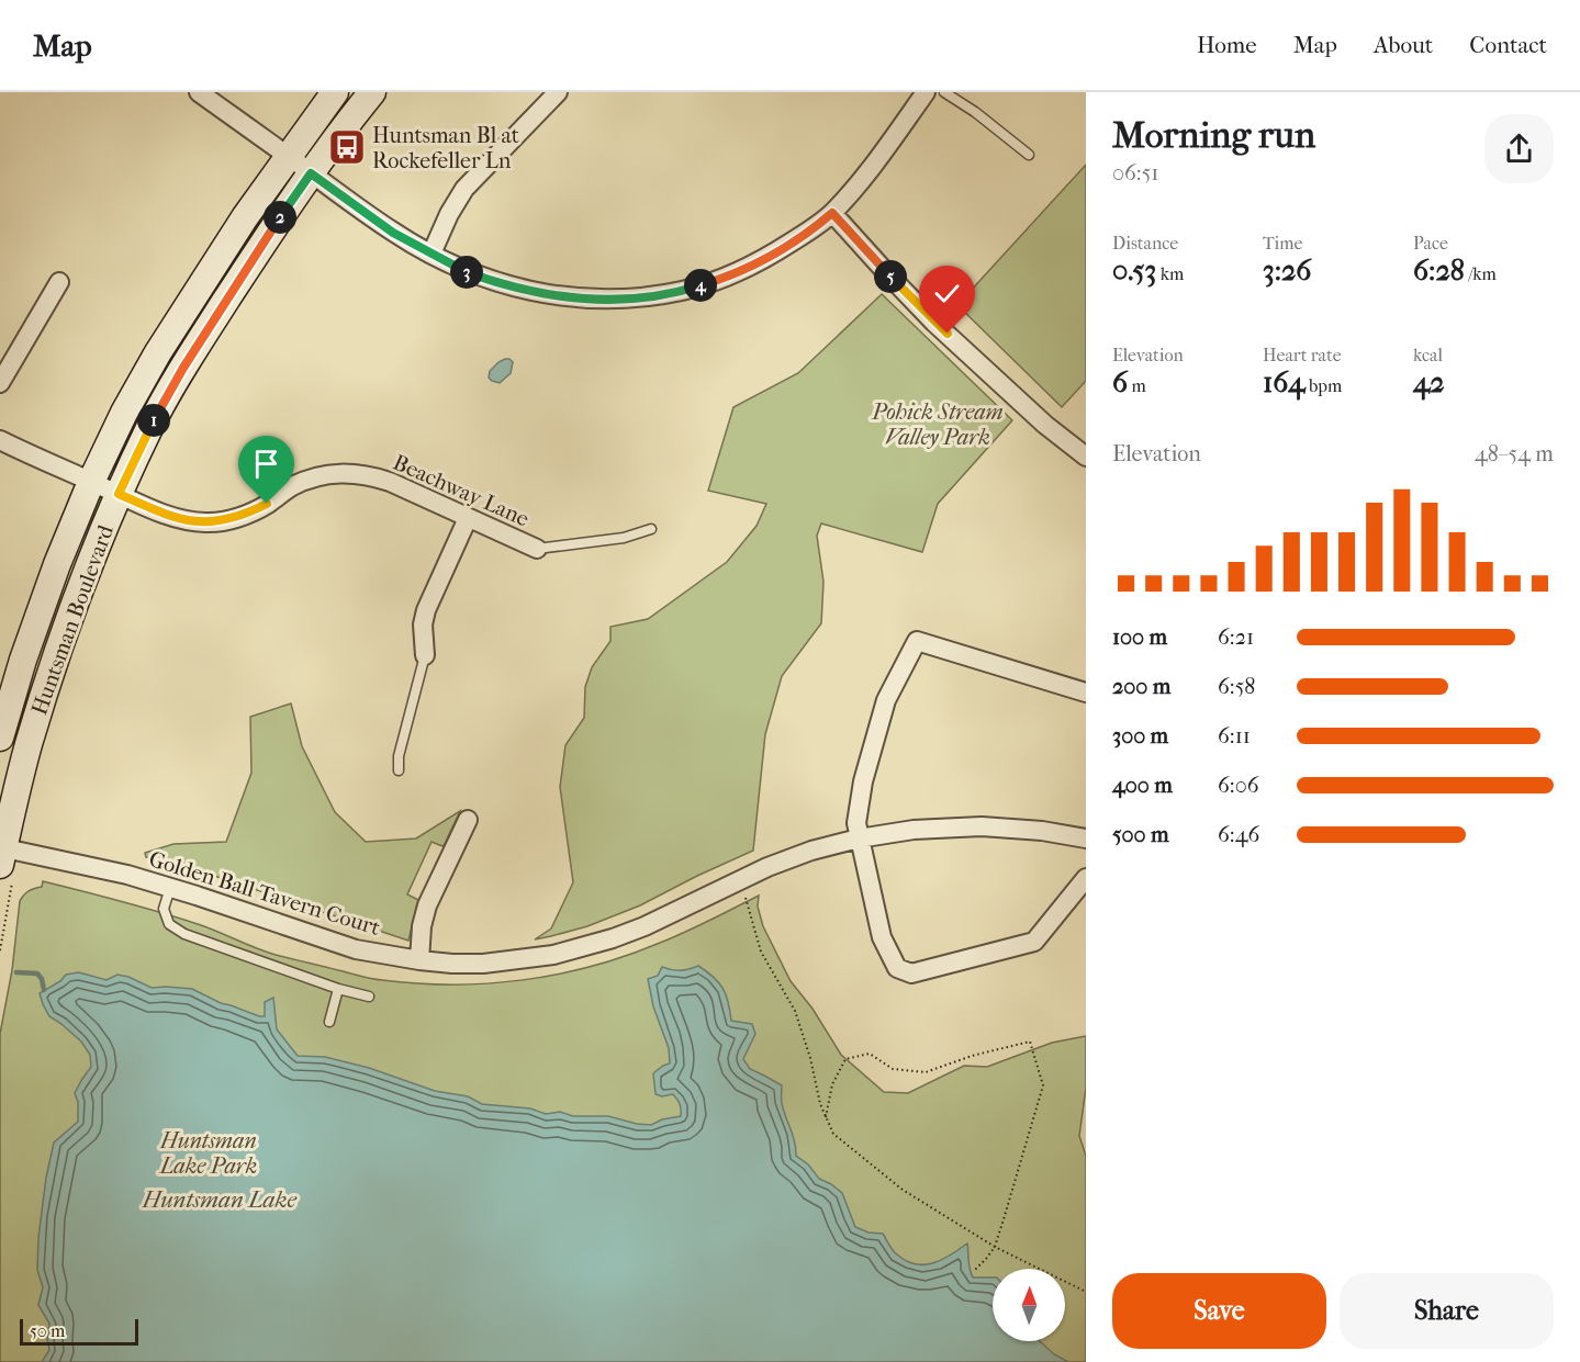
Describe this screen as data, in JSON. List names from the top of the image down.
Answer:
{
  "streets": {
    "street": ["Beachway Lane", "Huntsman Boulevard", "Golden Ball Tavern Court"]
  },
  "crossings": [
    ["Beachway Lane", "Huntsman Boulevard"],
    ["Huntsman Boulevard", "Golden Ball Tavern Court"]
  ],
  "water": ["Huntsman Lake"],
  "parks": ["Pohick Stream Valley Park", "Huntsman Lake Park"],
  "places": {
    "bus stop": ["Huntsman Bl at Rockefeller Ln"]
  },
  "scale_bar": "50 m",
  "north": "top",
  "page": {
    "header": "Map",
    "nav": [
      "Home",
      "Map",
      "About",
      "Contact"
    ],
    "heading": ["Morning run", "06:51"],
    "pins": [
      "2",
      "3",
      "5",
      "4",
      "1"
    ],
    "stats": [
      ["Distance", "0.53 km"],
      ["Time", "3:26"],
      ["Pace", "6:28 /km"],
      ["Elevation", "6 m"],
      ["Heart rate", "164 bpm"],
      ["kcal", "42"]
    ],
    "chart": ["Elevation", "48–54 m"],
    "list": [
      {
        "name": "100 m",
        "note": "6:21"
      },
      {
        "name": "200 m",
        "note": "6:58"
      },
      {
        "name": "300 m",
        "note": "6:11"
      },
      {
        "name": "400 m",
        "note": "6:06"
      },
      {
        "name": "500 m",
        "note": "6:46"
      }
    ],
    "buttons": ["Save", "Share"],
    "scale": "50 m"
  }
}
